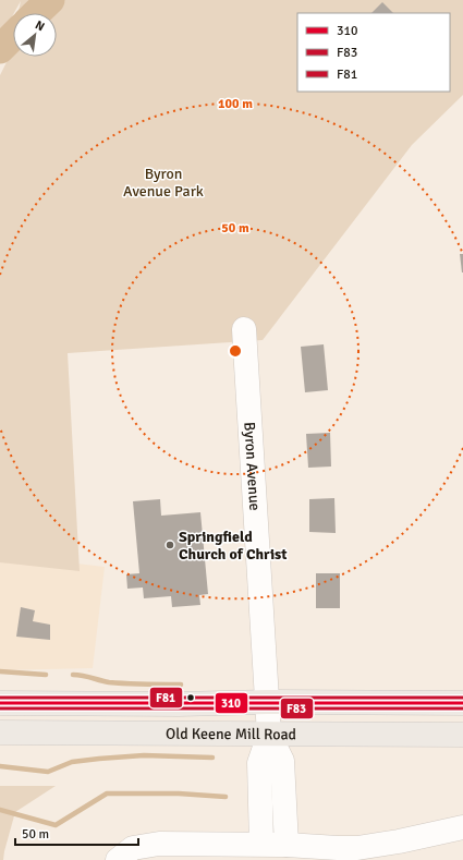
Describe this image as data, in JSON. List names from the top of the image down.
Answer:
{
  "streets": {
    "main road": ["Old Keene Mill Road"],
    "street": ["Byron Avenue"]
  },
  "crossings": [
    ["Byron Avenue", "Old Keene Mill Road"]
  ],
  "parks": ["Byron Avenue Park"],
  "places": ["Springfield Church of Christ"],
  "lines": ["transit line F81", "transit line 310", "transit line F83"],
  "legend": ["310", "F83", "F81"],
  "scale_bar": "50 m",
  "north": "top right",
  "rings": ["100 m", "50 m"]
}
